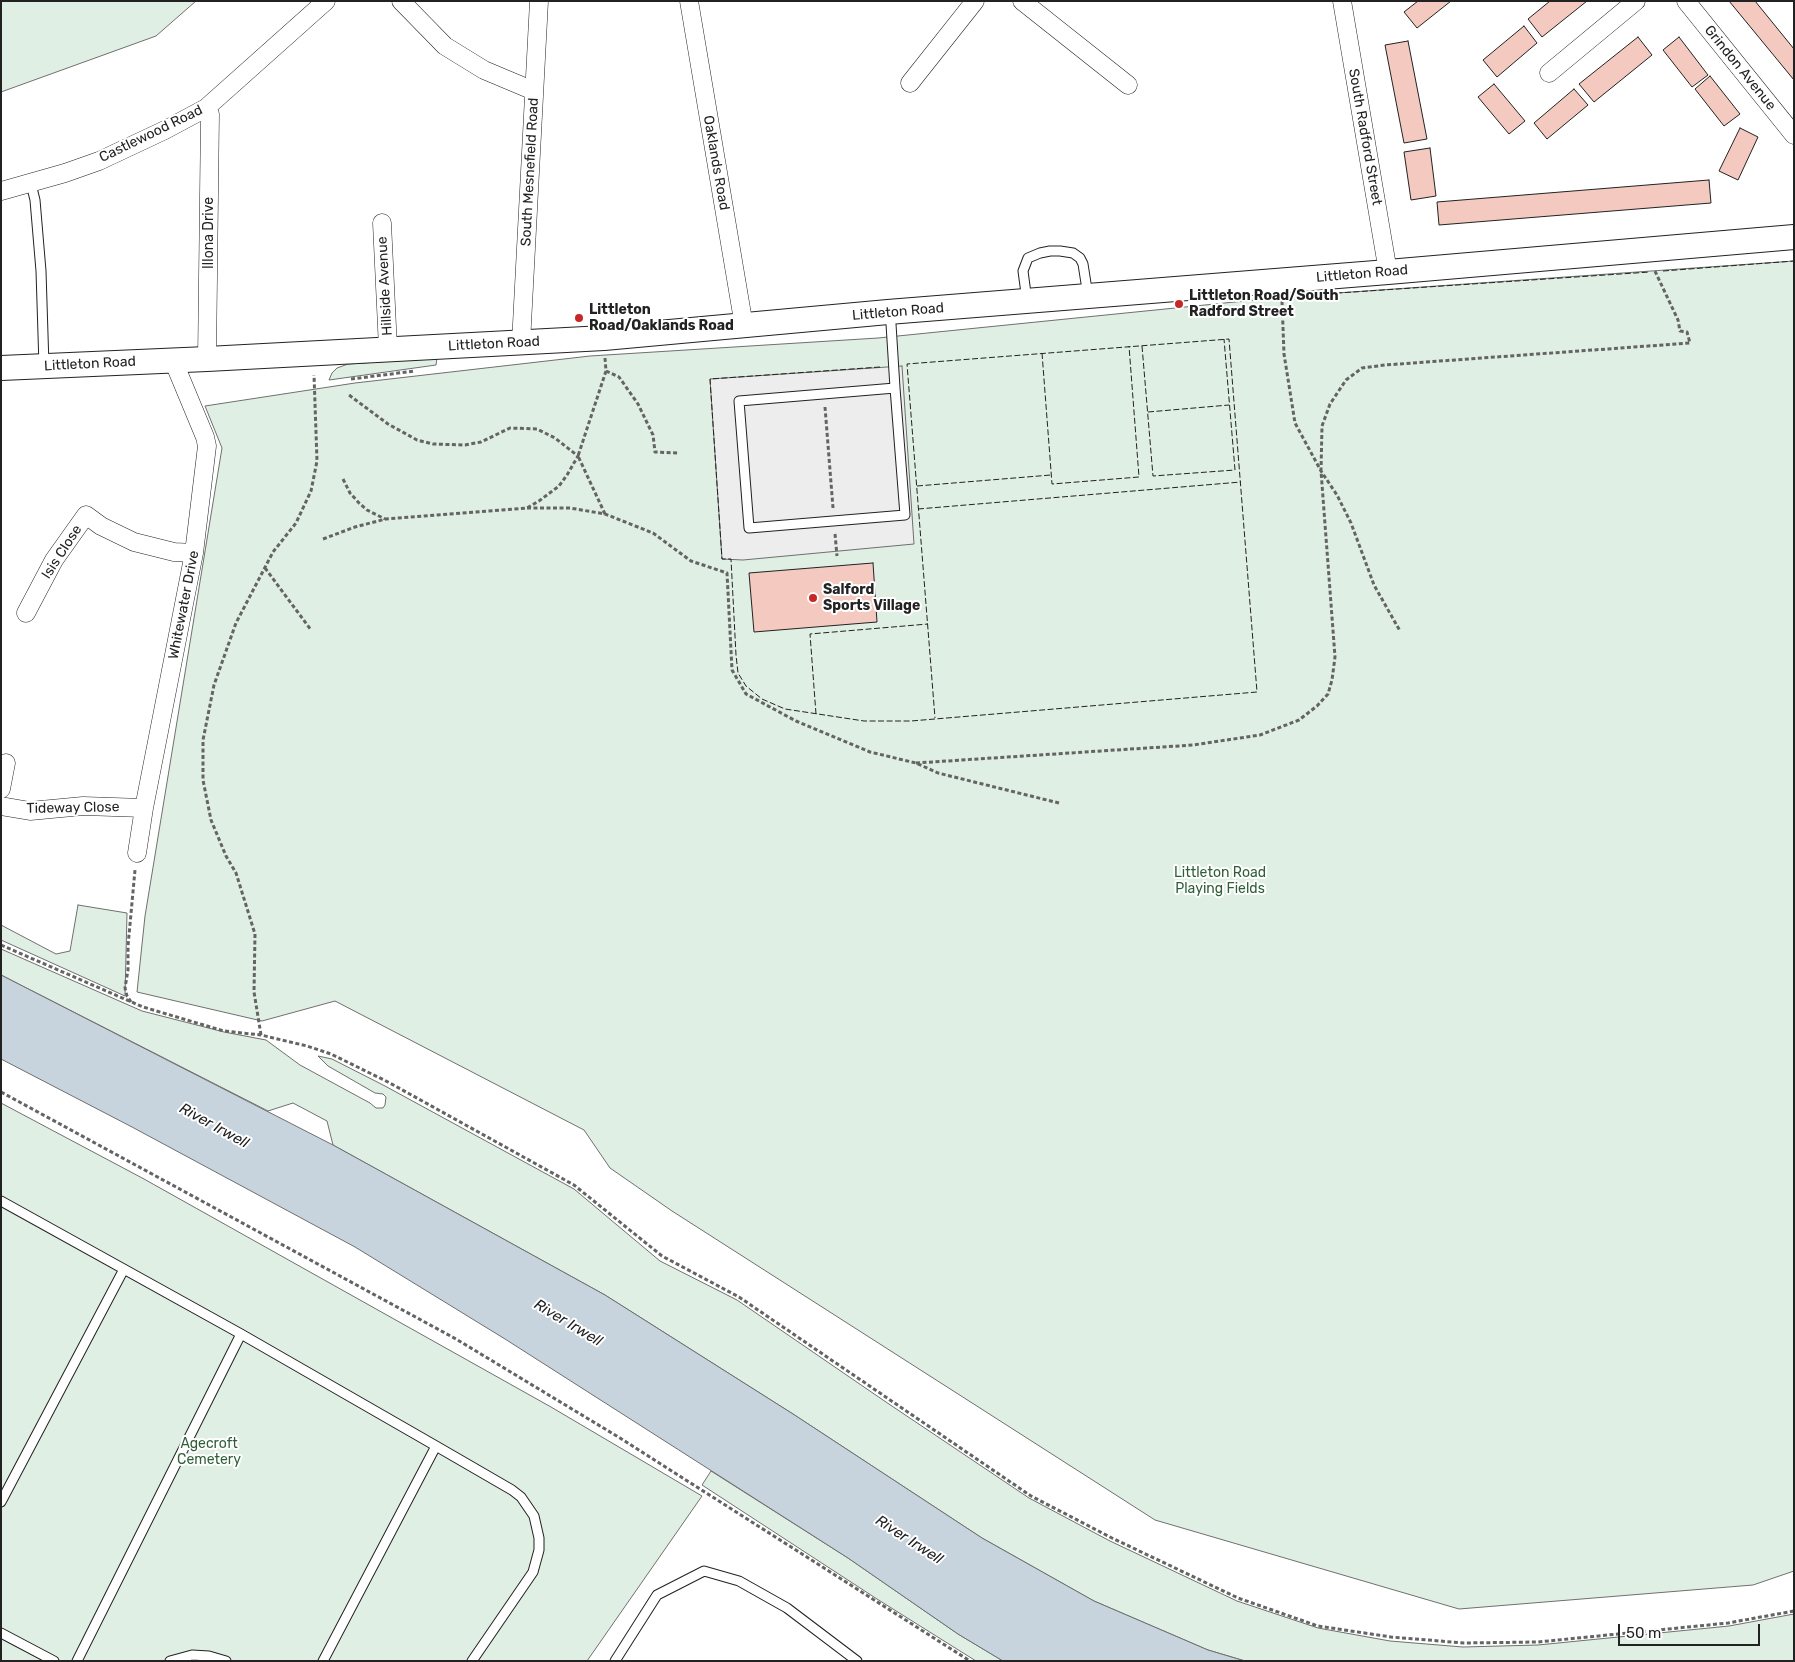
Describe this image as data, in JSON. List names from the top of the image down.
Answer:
{
  "streets": {
    "street": [
      "Grindon Avenue",
      "Castlewood Road",
      "South Radford Street",
      "Oaklands Road",
      "South Mesnefield Road",
      "Illona Drive",
      "Littleton Road",
      "Hillside Avenue",
      "Isis Close",
      "Whitewater Drive",
      "Tideway Close"
    ]
  },
  "crossings": [
    ["Castlewood Road", "Illona Drive"],
    ["South Radford Street", "Littleton Road"],
    ["Oaklands Road", "Littleton Road"],
    ["South Mesnefield Road", "Littleton Road"],
    ["Illona Drive", "Littleton Road"],
    ["Littleton Road", "Hillside Avenue"],
    ["Littleton Road", "Whitewater Drive"],
    ["Isis Close", "Whitewater Drive"],
    ["Whitewater Drive", "Tideway Close"]
  ],
  "water": ["River Irwell"],
  "parks": ["Littleton Road Playing Fields", "Agecroft Cemetery"],
  "places": ["Littleton Road/South Radford Street", "Littleton Road/Oaklands Road", "Salford Sports Village"],
  "scale_bar": "50 m"
}
